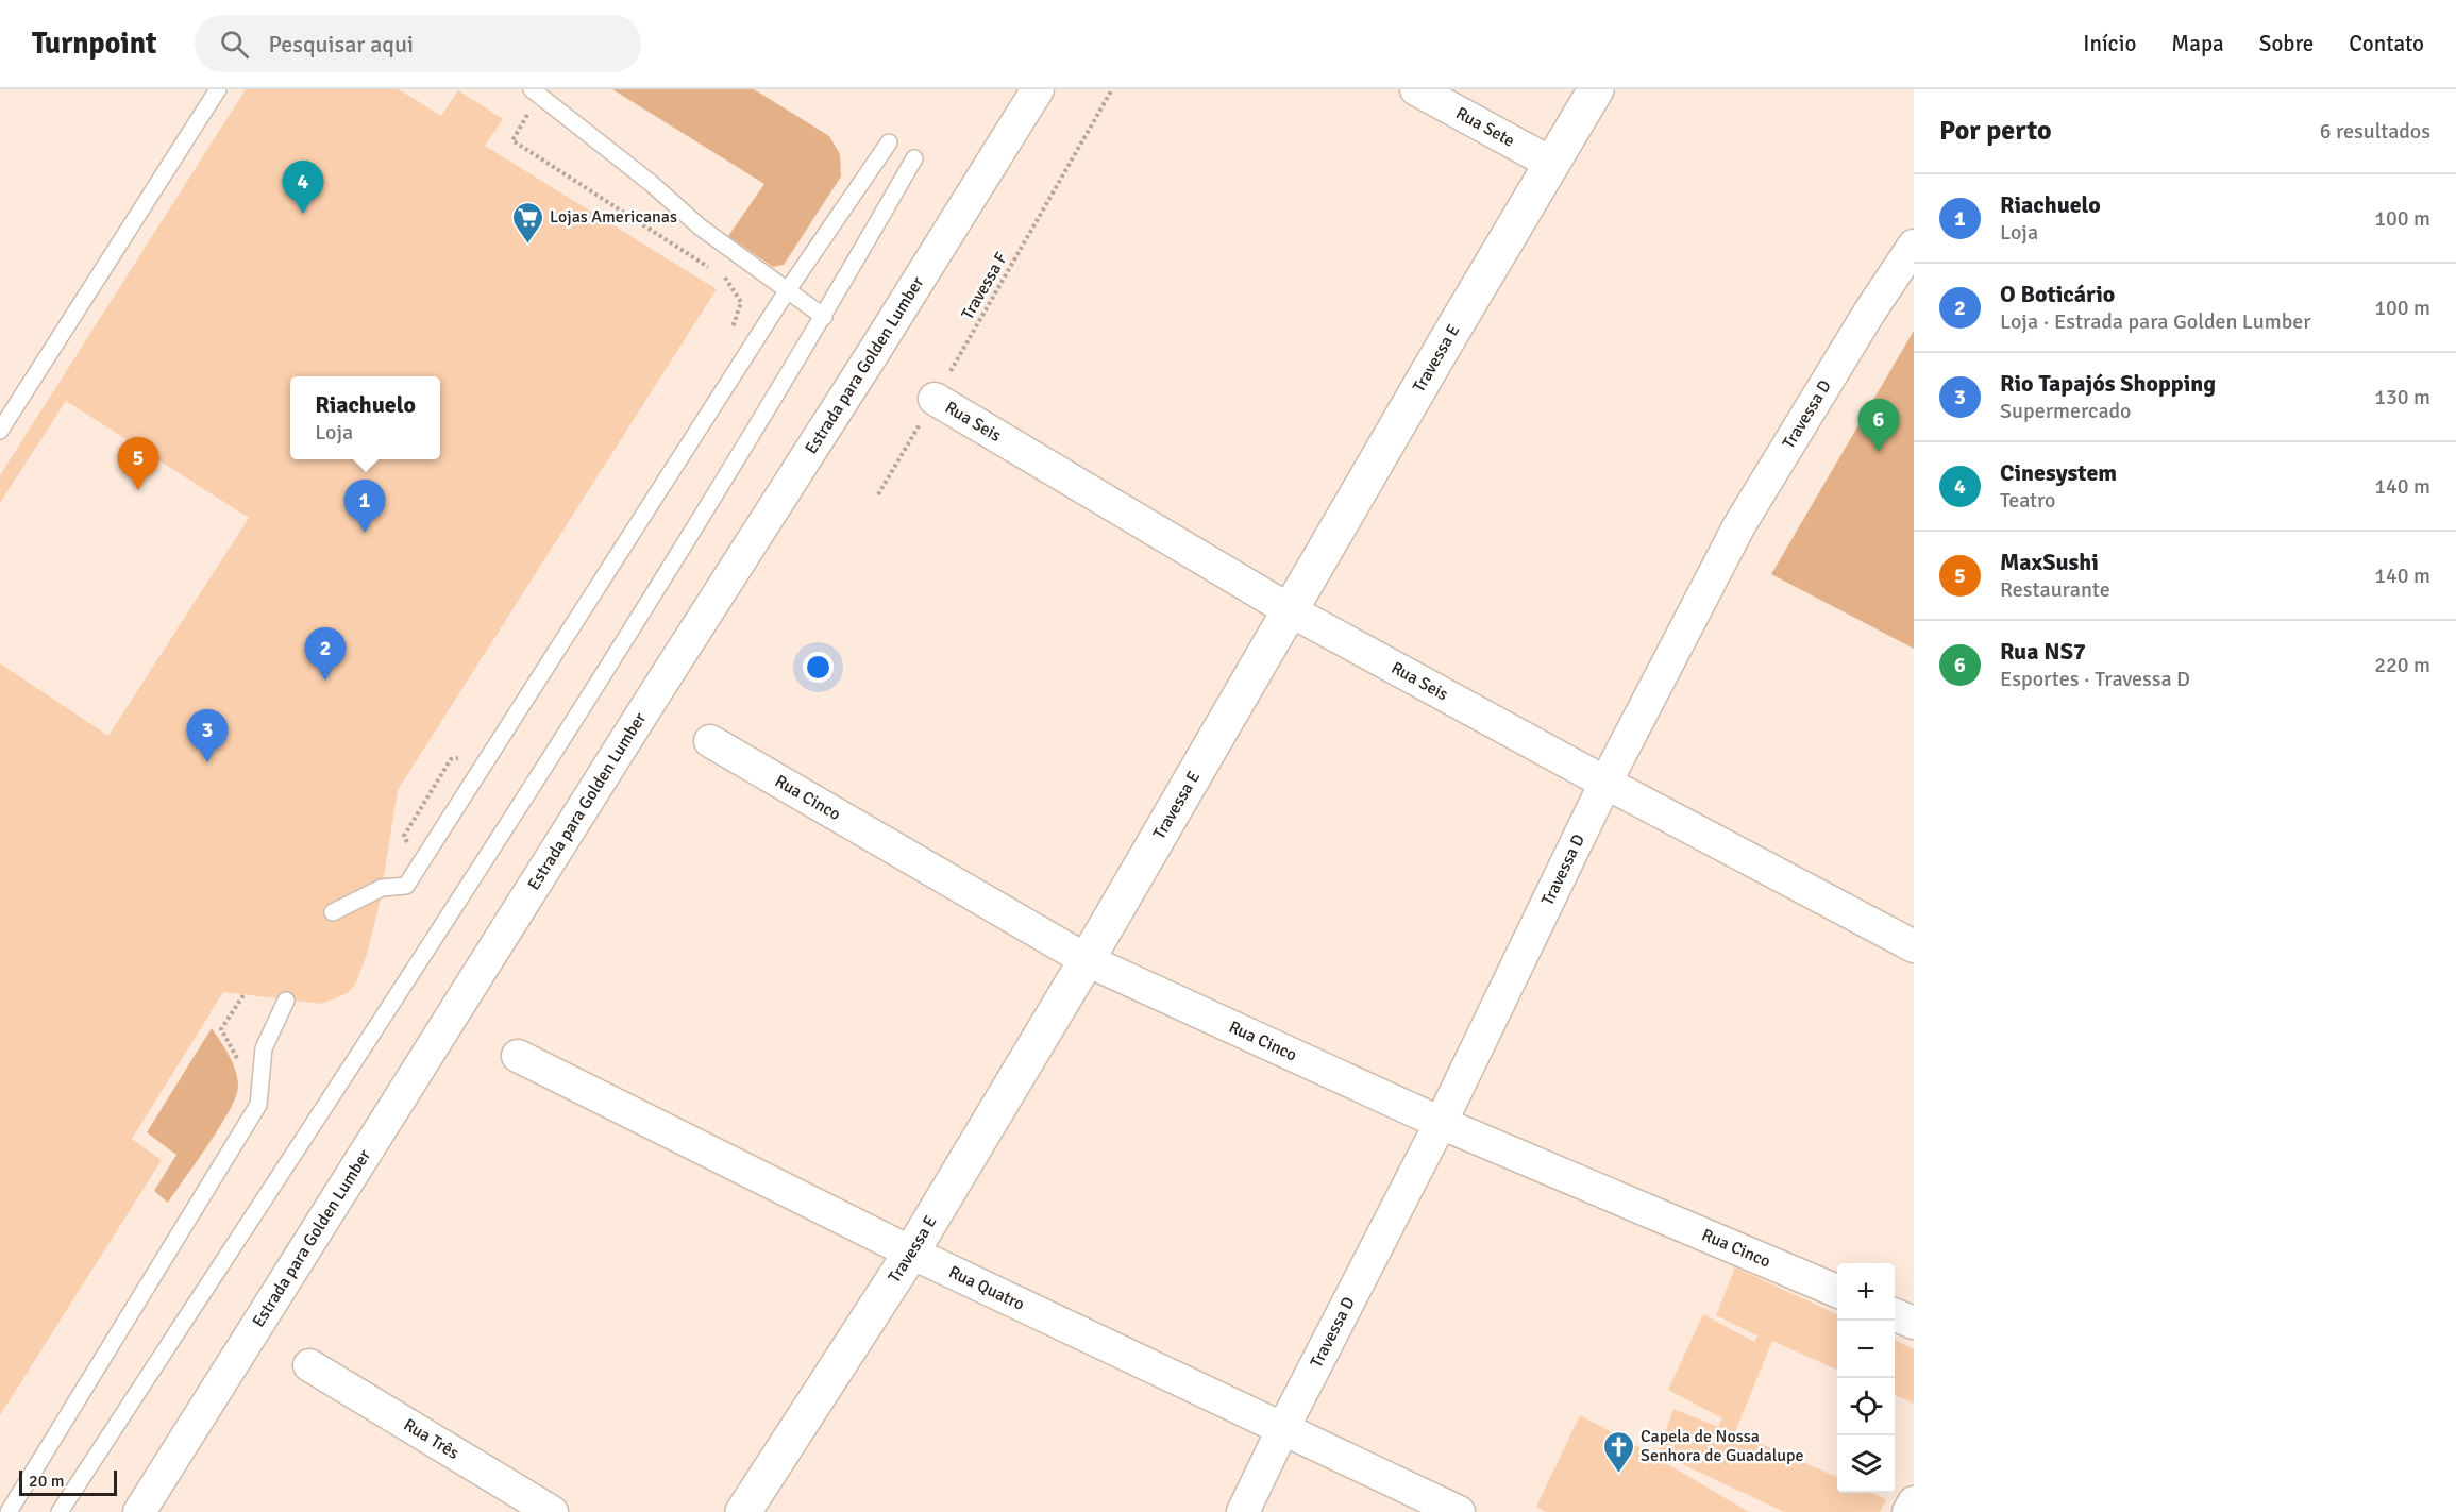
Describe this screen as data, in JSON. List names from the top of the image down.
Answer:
{
  "streets": {
    "street": [
      "Rua Sete",
      "Travessa E",
      "Estrada para Golden Lumber",
      "Travessa D",
      "Rua Seis",
      "Rua Cinco",
      "Rua Quatro",
      "Rua Três"
    ],
    "path": ["Travessa F"]
  },
  "crossings": [
    ["Rua Sete", "Travessa E"],
    ["Travessa F", "Rua Seis"],
    ["Travessa E", "Rua Seis"],
    ["Travessa E", "Rua Cinco"],
    ["Travessa E", "Rua Quatro"],
    ["Travessa D", "Rua Seis"],
    ["Travessa D", "Rua Cinco"],
    ["Travessa D", "Rua Quatro"]
  ],
  "places": {
    "supermarket": ["Lojas Americanas"],
    "church": ["Capela de Nossa Senhora de Guadalupe"]
  },
  "scale_bar": "20 m",
  "page": {
    "header": "Turnpoint",
    "search": "Pesquisar aqui",
    "nav": [
      "Início",
      "Mapa",
      "Sobre",
      "Contato"
    ],
    "heading": ["Por perto", "6 resultados"],
    "pins": [
      "4",
      "6",
      "5",
      "1",
      "2",
      "3"
    ],
    "list": [
      {
        "mark": "1",
        "name": "Riachuelo",
        "note": "Loja",
        "value": "100 m"
      },
      {
        "mark": "2",
        "name": "O Boticário",
        "note": "Loja · Estrada para Golden Lumber",
        "value": "100 m"
      },
      {
        "mark": "3",
        "name": "Rio Tapajós Shopping",
        "note": "Supermercado",
        "value": "130 m"
      },
      {
        "mark": "4",
        "name": "Cinesystem",
        "note": "Teatro",
        "value": "140 m"
      },
      {
        "mark": "5",
        "name": "MaxSushi",
        "note": "Restaurante",
        "value": "140 m"
      },
      {
        "mark": "6",
        "name": "Rua NS7",
        "note": "Esportes · Travessa D",
        "value": "220 m"
      }
    ],
    "popup": ["Riachuelo", "Loja"],
    "map_buttons": ["+", "−"],
    "scale": "20 m"
  }
}
